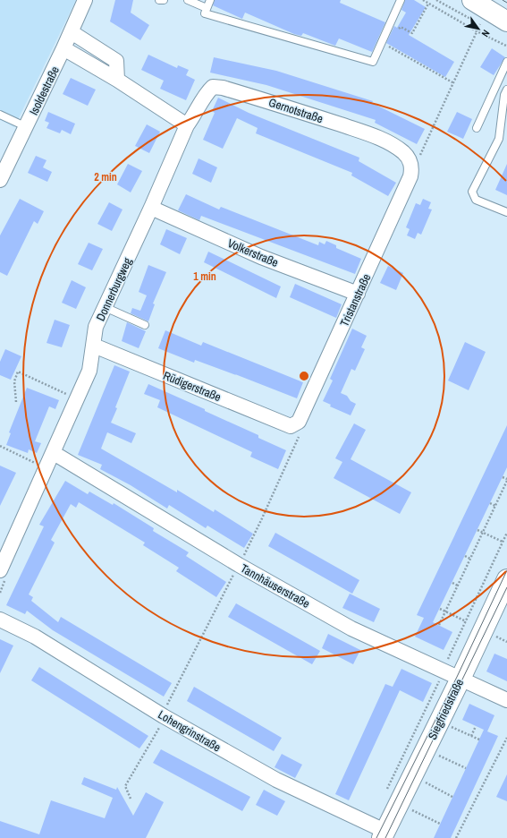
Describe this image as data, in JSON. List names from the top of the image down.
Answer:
{
  "streets": {
    "street": [
      "Isoldestraße",
      "Gernotstraße",
      "Volkerstraße",
      "Donnerburgweg",
      "Tristanstraße",
      "Rüdigerstraße",
      "Tannhäuserstraße",
      "Siegfriedstraße",
      "Lohengrinstraße"
    ]
  },
  "crossings": [
    ["Gernotstraße", "Donnerburgweg"],
    ["Gernotstraße", "Tristanstraße"],
    ["Volkerstraße", "Donnerburgweg"],
    ["Volkerstraße", "Tristanstraße"],
    ["Donnerburgweg", "Rüdigerstraße"],
    ["Donnerburgweg", "Tannhäuserstraße"],
    ["Tristanstraße", "Rüdigerstraße"],
    ["Tannhäuserstraße", "Siegfriedstraße"],
    ["Siegfriedstraße", "Lohengrinstraße"]
  ],
  "north": "bottom right",
  "rings": ["2 min", "1 min"]
}
